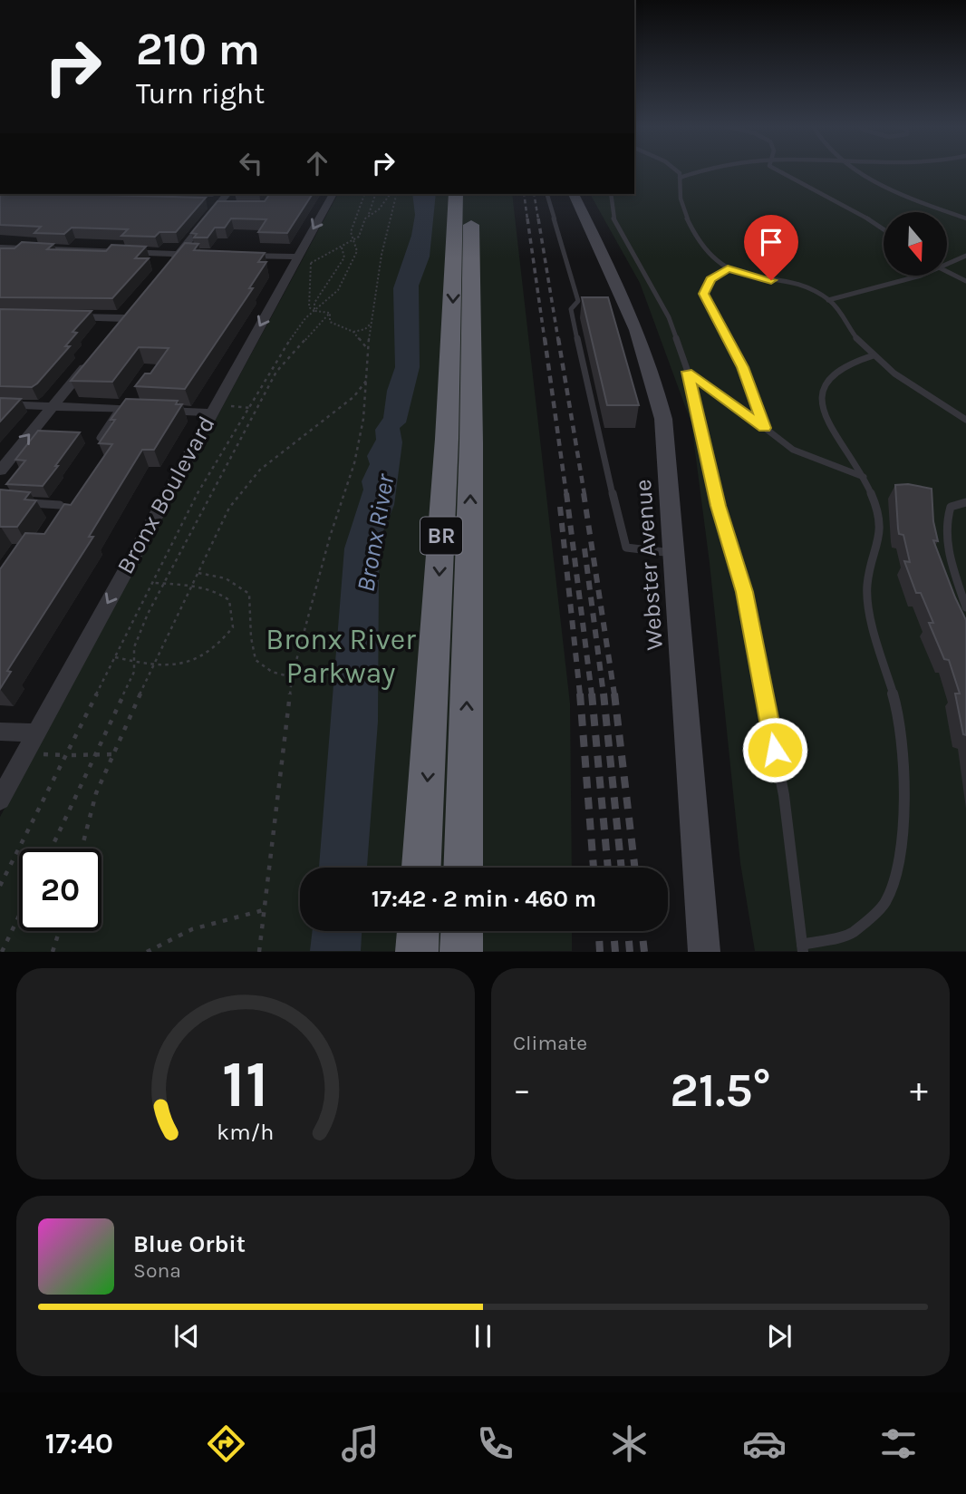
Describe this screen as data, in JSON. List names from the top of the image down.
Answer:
{
  "streets": {
    "highway": ["BR"],
    "main road": ["Webster Avenue"],
    "street": ["Bronx Boulevard"]
  },
  "one_way": ["Bronx Boulevard"],
  "water": ["Bronx River"],
  "parks": ["Bronx River Parkway"],
  "north": "bottom",
  "page": {
    "turn": ["210 m", "Turn right"],
    "limit": "20",
    "trip": "17:42 · 2 min · 460 m",
    "tile": "Climate",
    "heat": ["−", "21.5°", "+"],
    "song": ["Blue Orbit", "Sona"],
    "tabs": "17:40",
    "gauge": ["11", "km/h"]
  }
}
